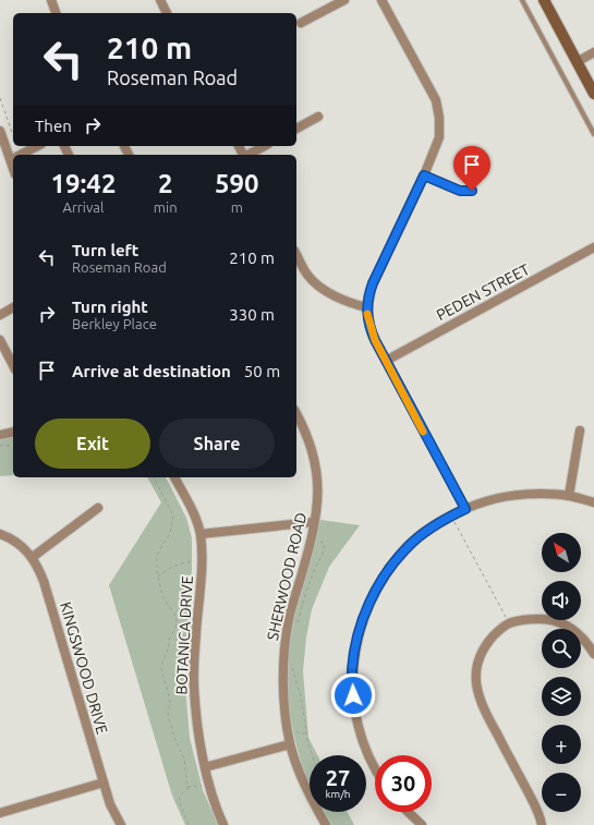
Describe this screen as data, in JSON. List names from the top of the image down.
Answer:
{
  "streets": {
    "street": [
      "PEDEN STREET",
      "SHERWOOD ROAD",
      "BOTANICA DRIVE",
      "KINGSWOOD DRIVE"
    ]
  },
  "north": "top left",
  "page": {
    "turn": ["210 m", "Roseman Road"],
    "then": "Then",
    "eta": [
      "19:42",
      "Arrival",
      "2",
      "min",
      "590",
      "m"
    ],
    "list": [
      {
        "name": "Turn left",
        "note": "Roseman Road",
        "value": "210 m"
      },
      {
        "name": "Turn right",
        "note": "Berkley Place",
        "value": "330 m"
      },
      {
        "name": "Arrive at destination",
        "value": "50 m"
      }
    ],
    "buttons": ["Exit", "Share"],
    "map_buttons": ["+", "−"],
    "speed": "27 km/h",
    "limit": "30"
  }
}
